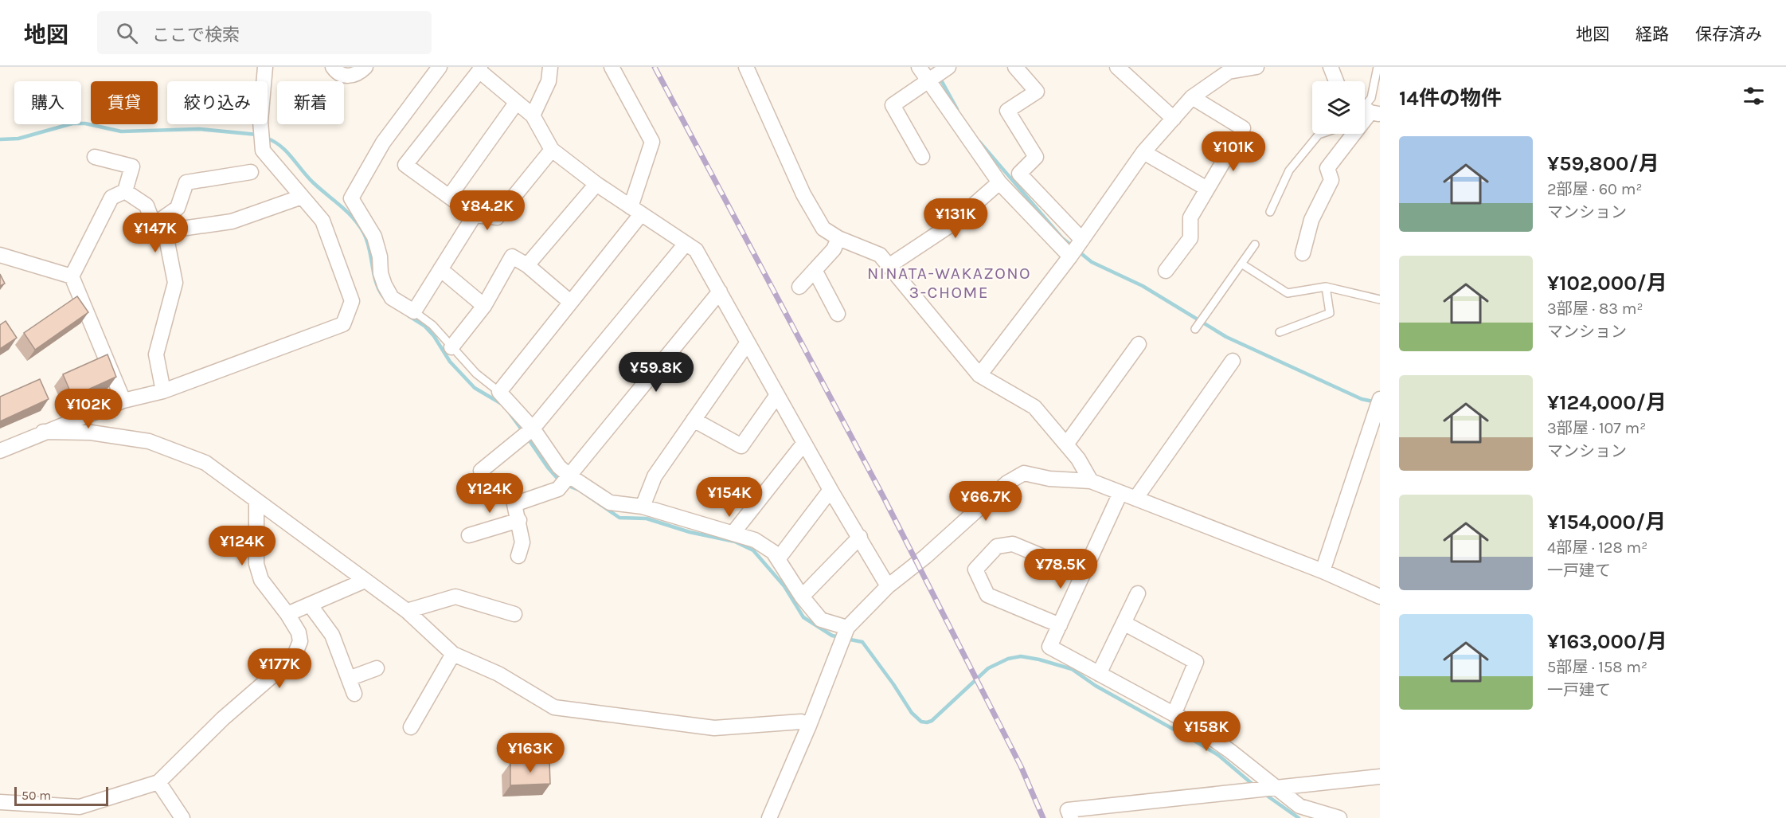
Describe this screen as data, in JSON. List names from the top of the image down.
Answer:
{
  "districts": ["NINATA-WAKAZONO 3-CHOME"],
  "scale_bar": "50 m",
  "page": {
    "header": "地図",
    "search": "ここで検索",
    "nav": ["地図", "経路", "保存済み"],
    "heading": "14件の物件",
    "chip": [
      "購入",
      "賃貸",
      "絞り込み",
      "新着"
    ],
    "list": [
      {
        "name": "¥59,800/月",
        "note": "2部屋 · 60 m² · マンション"
      },
      {
        "name": "¥102,000/月",
        "note": "3部屋 · 83 m² · マンション"
      },
      {
        "name": "¥124,000/月",
        "note": "3部屋 · 107 m² · マンション"
      },
      {
        "name": "¥154,000/月",
        "note": "4部屋 · 128 m² · 一戸建て"
      },
      {
        "name": "¥163,000/月",
        "note": "5部屋 · 158 m² · 一戸建て"
      }
    ],
    "price": [
      "¥101K",
      "¥84.2K",
      "¥131K",
      "¥147K",
      "¥59.8K",
      "¥102K",
      "¥124K",
      "¥154K",
      "¥66.7K",
      "¥124K",
      "¥78.5K",
      "¥177K",
      "¥158K",
      "¥163K"
    ],
    "scale": "50 m"
  }
}
